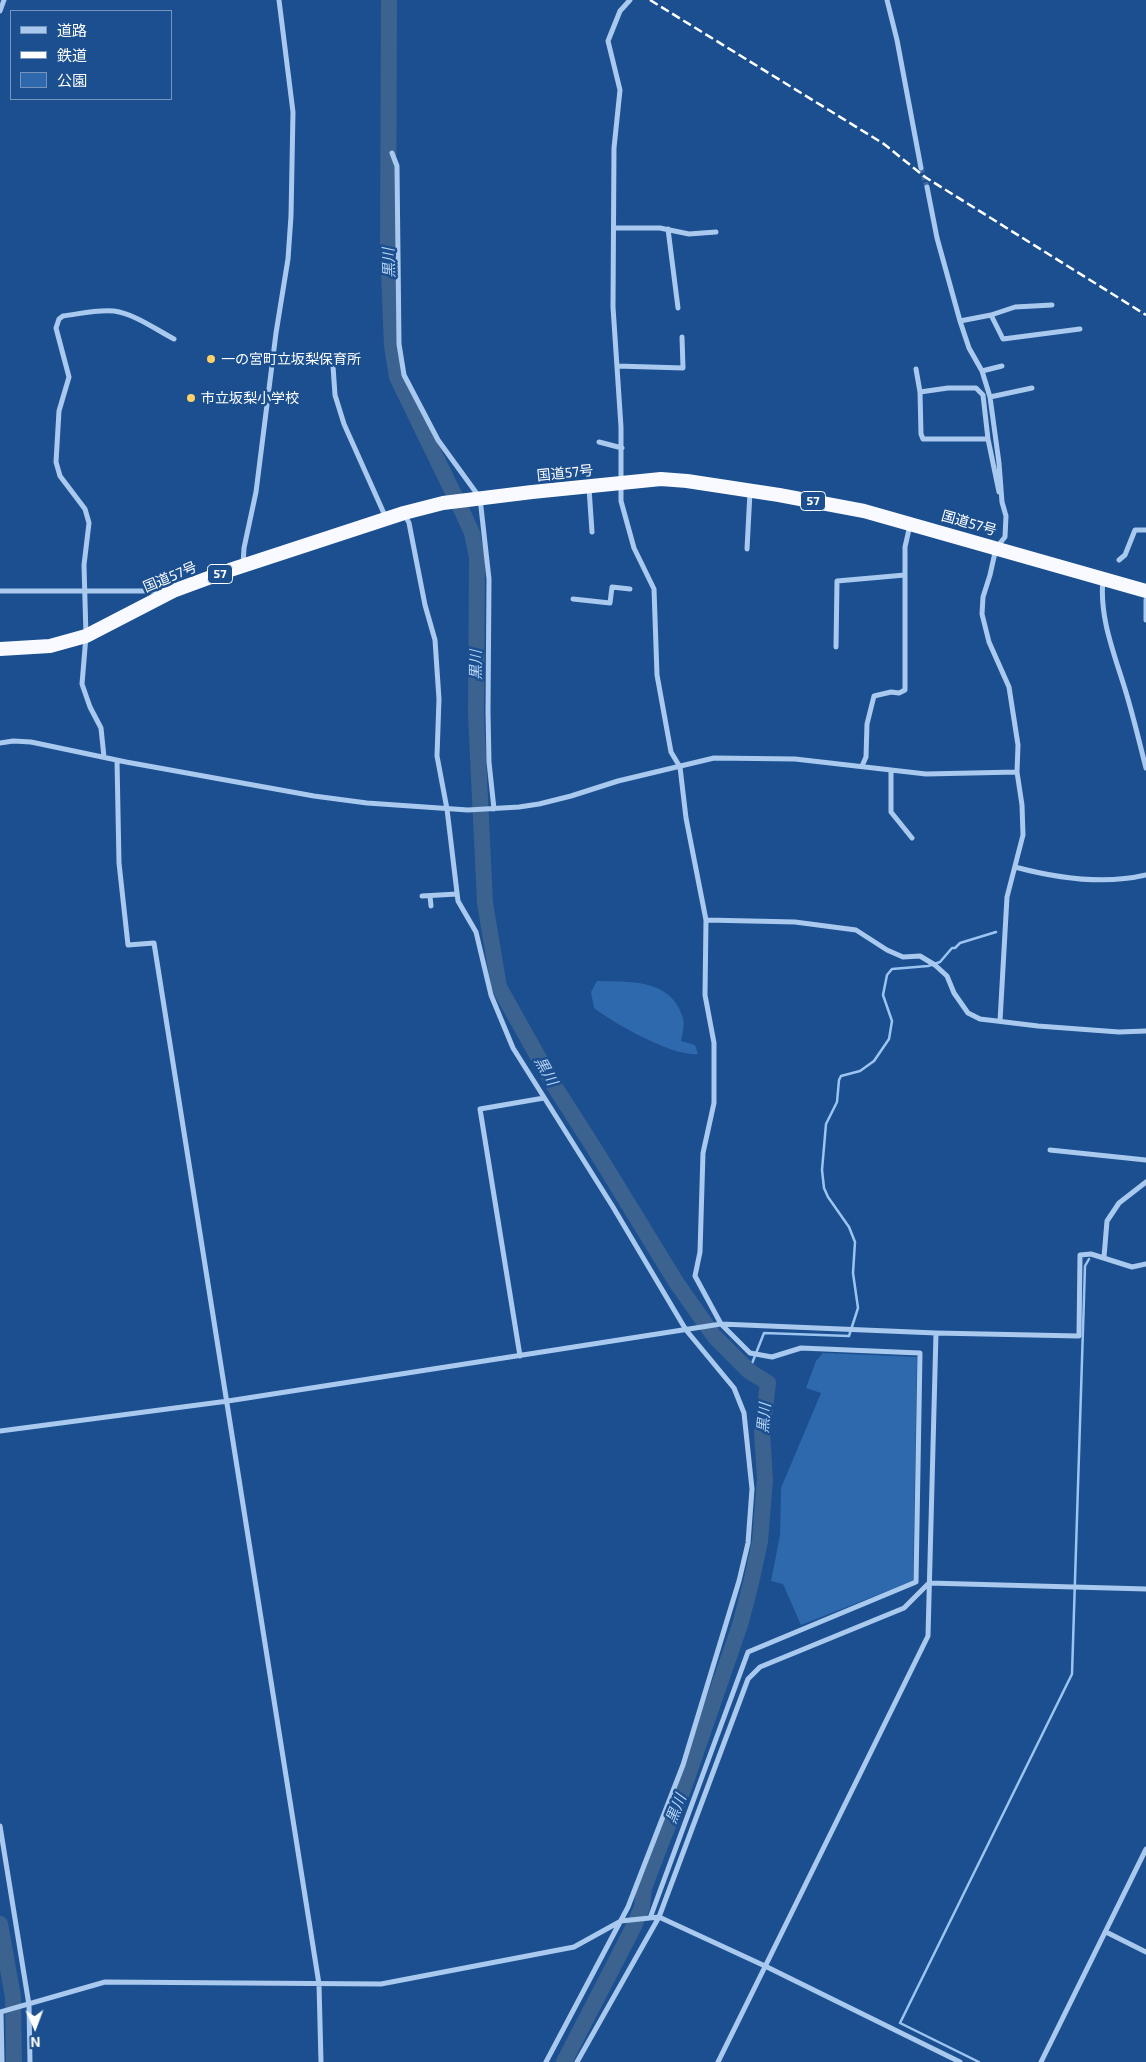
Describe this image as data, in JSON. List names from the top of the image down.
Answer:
{
  "streets": {
    "highway": ["国道57号", "57"]
  },
  "water": ["黒川"],
  "places": ["一の宮町立坂梨保育所", "市立坂梨小学校"],
  "legend": ["道路", "鉄道", "公園"],
  "north": "bottom"
}
